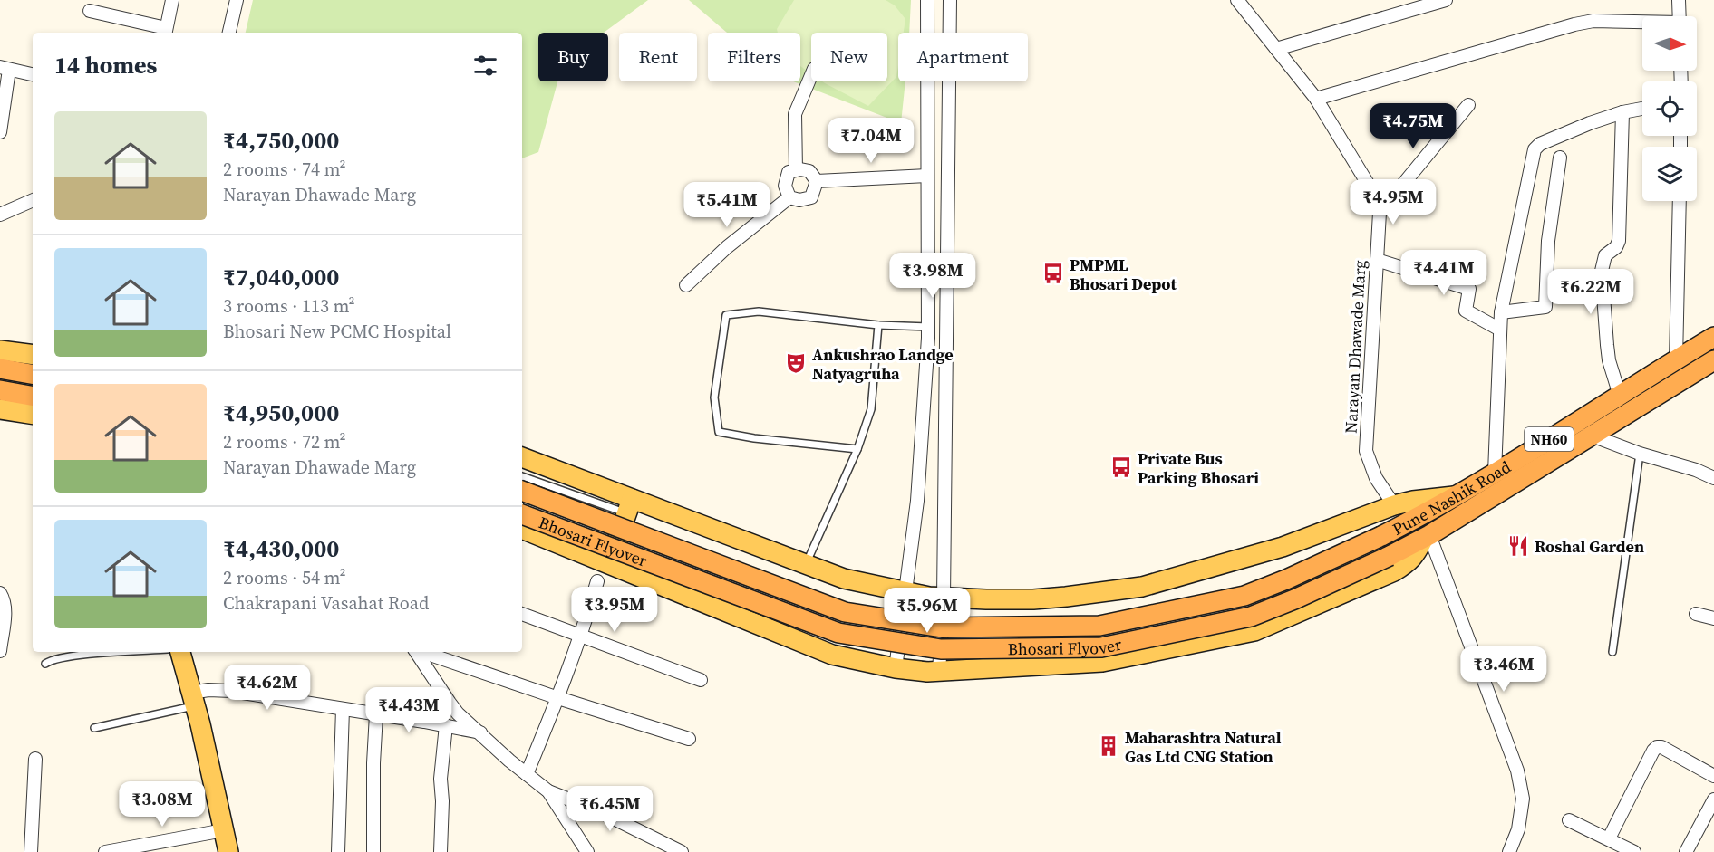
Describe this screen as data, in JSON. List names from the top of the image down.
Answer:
{
  "streets": {
    "highway": ["NH60", "Pune Nashik Road", "Bhosari Flyover"],
    "street": ["Narayan Dhawade Marg"]
  },
  "crossings": [
    ["Pune Nashik Road", "Bhosari Flyover"]
  ],
  "places": {
    "bus stop": ["PMPML Bhosari Depot", "Private Bus Parking Bhosari"],
    "theatre": ["Ankushrao Landge Natyagruha"],
    "restaurant": ["Roshal Garden"],
    "building": ["Maharashtra Natural Gas Ltd CNG Station"]
  },
  "north": "right",
  "page": {
    "chip": [
      "Buy",
      "Rent",
      "Filters",
      "New",
      "Apartment"
    ],
    "heading": "14 homes",
    "list": [
      {
        "name": "₹4,750,000",
        "note": "2 rooms · 74 m² · Narayan Dhawade Marg"
      },
      {
        "name": "₹7,040,000",
        "note": "3 rooms · 113 m² · Bhosari New PCMC Hospital"
      },
      {
        "name": "₹4,950,000",
        "note": "2 rooms · 72 m² · Narayan Dhawade Marg"
      },
      {
        "name": "₹4,430,000",
        "note": "2 rooms · 54 m² · Chakrapani Vasahat Road"
      }
    ],
    "price": [
      "₹4.75M",
      "₹7.04M",
      "₹4.95M",
      "₹5.41M",
      "₹4.41M",
      "₹3.98M",
      "₹6.22M",
      "₹3.95M",
      "₹5.96M",
      "₹3.46M",
      "₹4.62M",
      "₹4.43M",
      "₹3.08M",
      "₹6.45M"
    ]
  }
}
